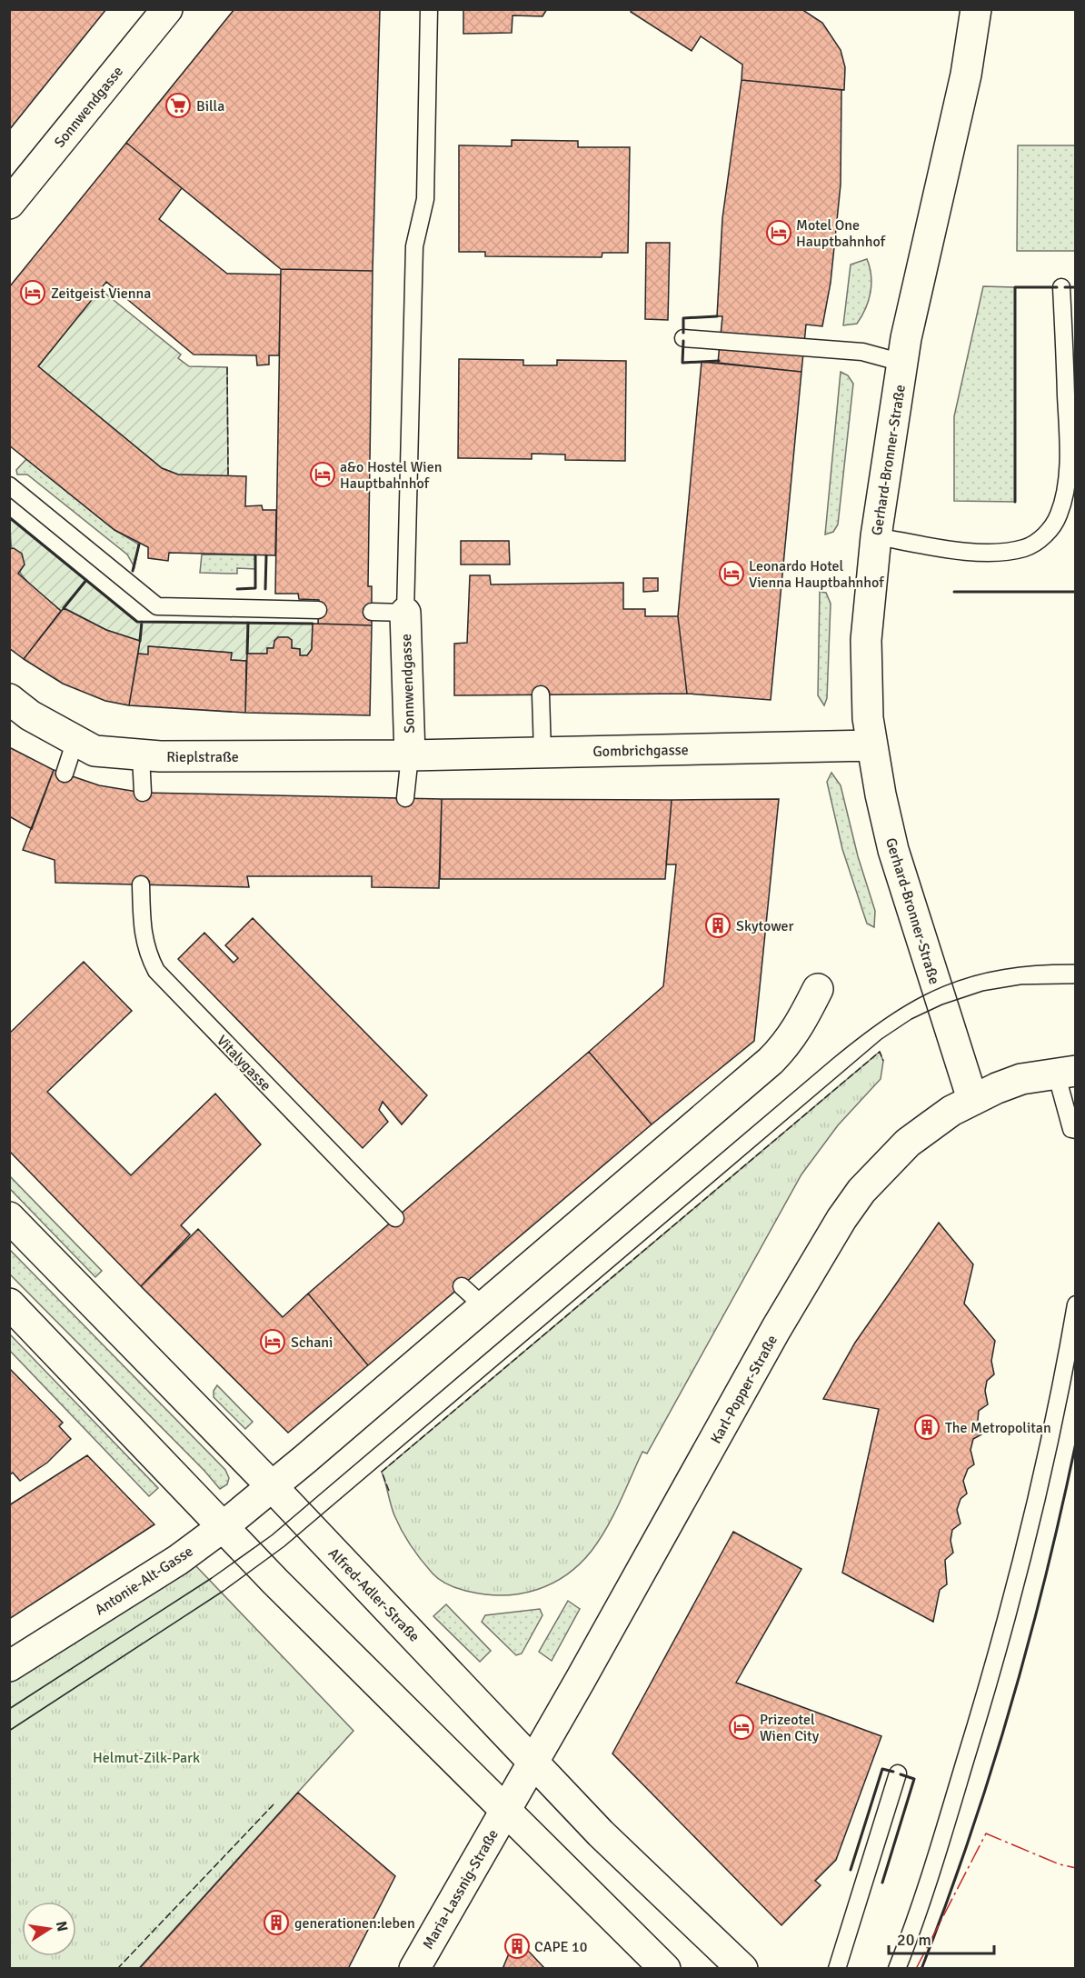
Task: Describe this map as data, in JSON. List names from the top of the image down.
{
  "streets": {
    "street": [
      "Sonnwendgasse",
      "Gerhard-Bronner-Straße",
      "Gombrichgasse",
      "Rieplstraße",
      "Karl-Popper-Straße",
      "Antonie-Alt-Gasse",
      "Alfred-Adler-Straße",
      "Maria-Lassnig-Straße"
    ],
    "lane": ["Vitalygasse"]
  },
  "crossings": [
    ["Sonnwendgasse", "Gombrichgasse"],
    ["Sonnwendgasse", "Rieplstraße"],
    ["Gerhard-Bronner-Straße", "Gombrichgasse"],
    ["Gerhard-Bronner-Straße", "Karl-Popper-Straße"],
    ["Gombrichgasse", "Rieplstraße"],
    ["Karl-Popper-Straße", "Alfred-Adler-Straße"],
    ["Karl-Popper-Straße", "Maria-Lassnig-Straße"],
    ["Antonie-Alt-Gasse", "Alfred-Adler-Straße"]
  ],
  "parks": ["Helmut-Zilk-Park"],
  "places": {
    "supermarket": ["Billa"],
    "hotel": [
      "Motel One Hauptbahnhof",
      "Zeitgeist Vienna",
      "a&o Hostel Wien Hauptbahnhof",
      "Leonardo Hotel Vienna Hauptbahnhof",
      "Schani",
      "Prizeotel Wien City"
    ],
    "building": [
      "Skytower",
      "The Metropolitan",
      "generationen:leben",
      "CAPE 10"
    ]
  },
  "scale_bar": "20 m",
  "north": "right"
}
